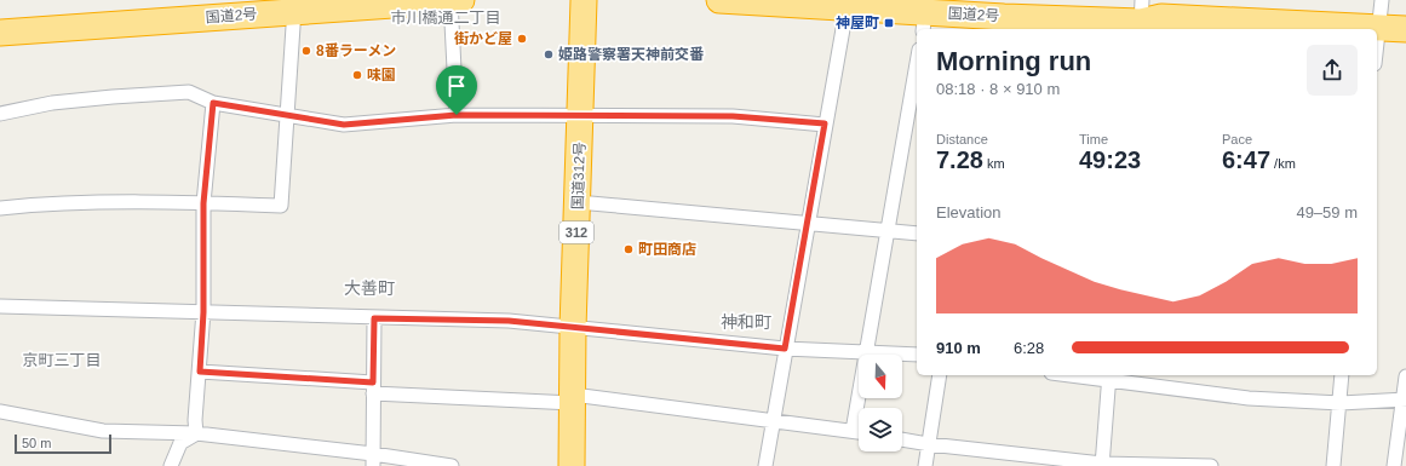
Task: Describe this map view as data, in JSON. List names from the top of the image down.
{
  "streets": {
    "highway": ["国道2号", "国道312号", "312"]
  },
  "districts": [
    "市川橋通二丁目",
    "大善町",
    "神和町",
    "京町三丁目"
  ],
  "places": {
    "transit": ["神屋町"],
    "other": [
      "街かど屋",
      "8番ラーメン",
      "姫路警察署天神前交番",
      "味園",
      "町田商店"
    ]
  },
  "scale_bar": "50 m",
  "north": "bottom",
  "page": {
    "heading": ["Morning run", "08:18 · 8 × 910 m"],
    "stats": [
      ["Distance", "7.28 km"],
      ["Time", "49:23"],
      ["Pace", "6:47 /km"]
    ],
    "chart": ["Elevation", "49–59 m"],
    "list": [
      {
        "name": "910 m",
        "note": "6:28"
      }
    ],
    "scale": "50 m"
  }
}
